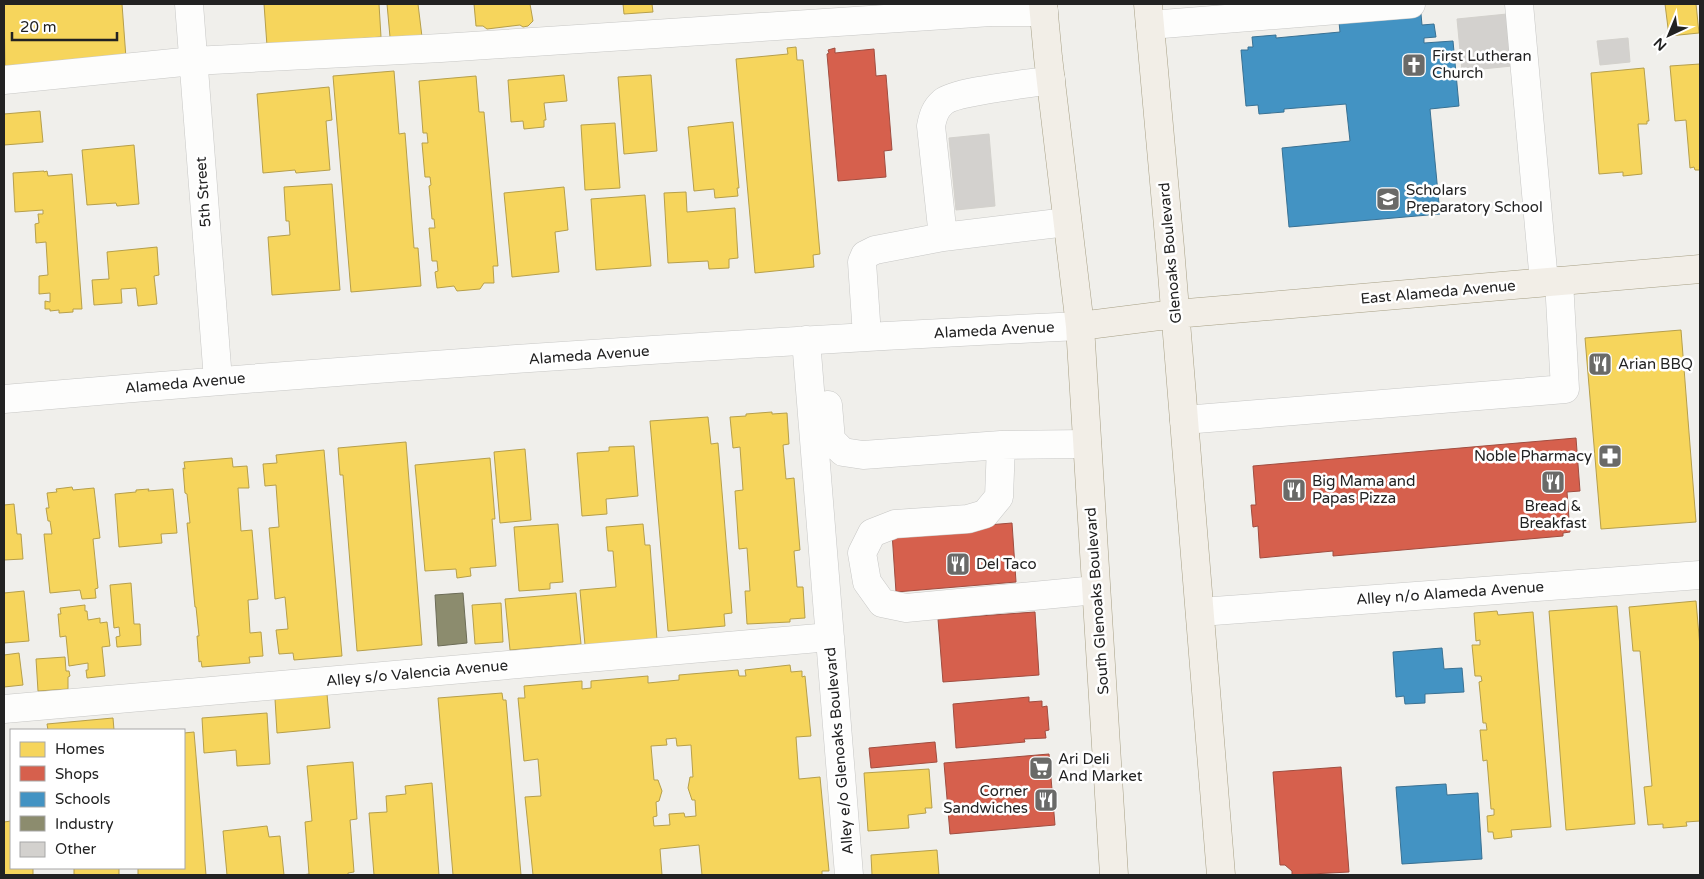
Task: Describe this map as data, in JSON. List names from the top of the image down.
{
  "streets": {
    "main road": [
      "Glenoaks Boulevard",
      "East Alameda Avenue",
      "Alameda Avenue",
      "South Glenoaks Boulevard"
    ],
    "street": [
      "5th Street",
      "Alley n/o Alameda Avenue",
      "Alley s/o Valencia Avenue",
      "Alley e/o Glenoaks Boulevard"
    ]
  },
  "crossings": [
    ["5th Street", "Alameda Avenue"],
    ["Glenoaks Boulevard", "East Alameda Avenue"],
    ["Glenoaks Boulevard", "Alameda Avenue"],
    ["Glenoaks Boulevard", "Alley n/o Alameda Avenue"],
    ["East Alameda Avenue", "Alameda Avenue"],
    ["Alameda Avenue", "South Glenoaks Boulevard"],
    ["Alameda Avenue", "Alley e/o Glenoaks Boulevard"],
    ["Alley s/o Valencia Avenue", "Alley e/o Glenoaks Boulevard"]
  ],
  "places": {
    "church": ["First Lutheran Church"],
    "school or university": ["Scholars Preparatory School"],
    "restaurant": [
      "Arian BBQ",
      "Bread & Breakfast",
      "Big Mama and Papas Pizza",
      "Del Taco",
      "Corner Sandwiches"
    ],
    "pharmacy": ["Noble Pharmacy"],
    "supermarket": ["Ari Deli And Market"]
  },
  "legend": [
    "Homes",
    "Shops",
    "Schools",
    "Industry",
    "Other"
  ],
  "scale_bar": "20 m",
  "north": "bottom left"
}
